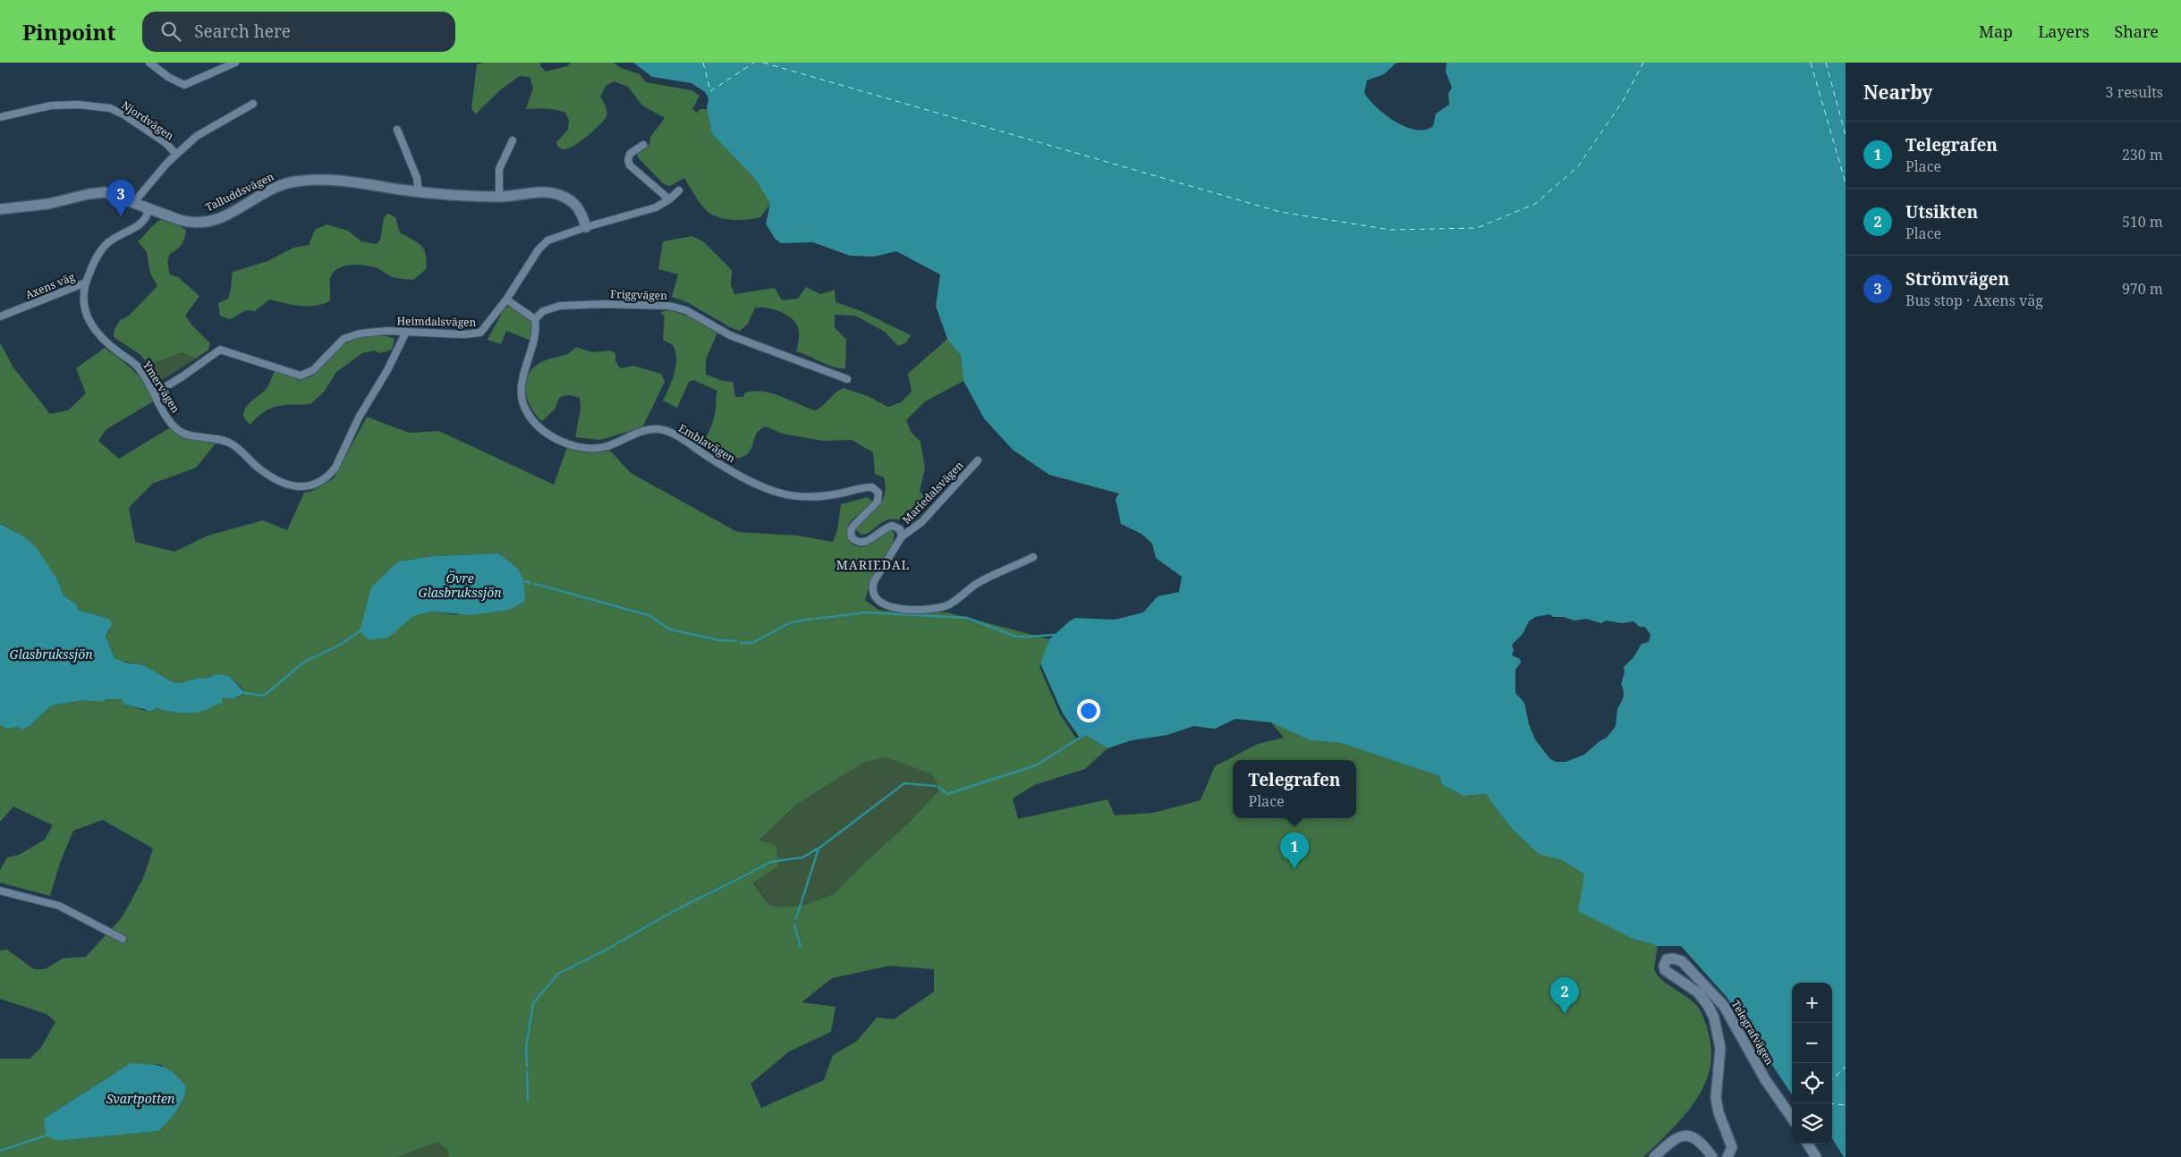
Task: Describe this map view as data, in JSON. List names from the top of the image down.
{
  "streets": {
    "street": [
      "Njordvägen",
      "Talluddsvägen",
      "Axens väg",
      "Friggvägen",
      "Heimdalsvägen",
      "Ymervägen",
      "Emblavägen",
      "Mariedalsvägen",
      "Telegrafvägen"
    ]
  },
  "crossings": [
    ["Talluddsvägen", "Axens väg"],
    ["Talluddsvägen", "Heimdalsvägen"],
    ["Axens väg", "Ymervägen"],
    ["Friggvägen", "Emblavägen"],
    ["Heimdalsvägen", "Ymervägen"],
    ["Emblavägen", "Mariedalsvägen"]
  ],
  "districts": ["MARIEDAL"],
  "water": ["Övre Glasbrukssjön", "Glasbrukssjön", "Svartpotten"],
  "page": {
    "header": "Pinpoint",
    "search": "Search here",
    "nav": ["Map", "Layers", "Share"],
    "heading": ["Nearby", "3 results"],
    "list": [
      {
        "mark": "1",
        "name": "Telegrafen",
        "note": "Place",
        "value": "230 m"
      },
      {
        "mark": "2",
        "name": "Utsikten",
        "note": "Place",
        "value": "510 m"
      },
      {
        "mark": "3",
        "name": "Strömvägen",
        "note": "Bus stop · Axens väg",
        "value": "970 m"
      }
    ],
    "pins": ["3", "1", "2"],
    "popup": ["Telegrafen", "Place"],
    "map_buttons": ["+", "−"]
  }
}
